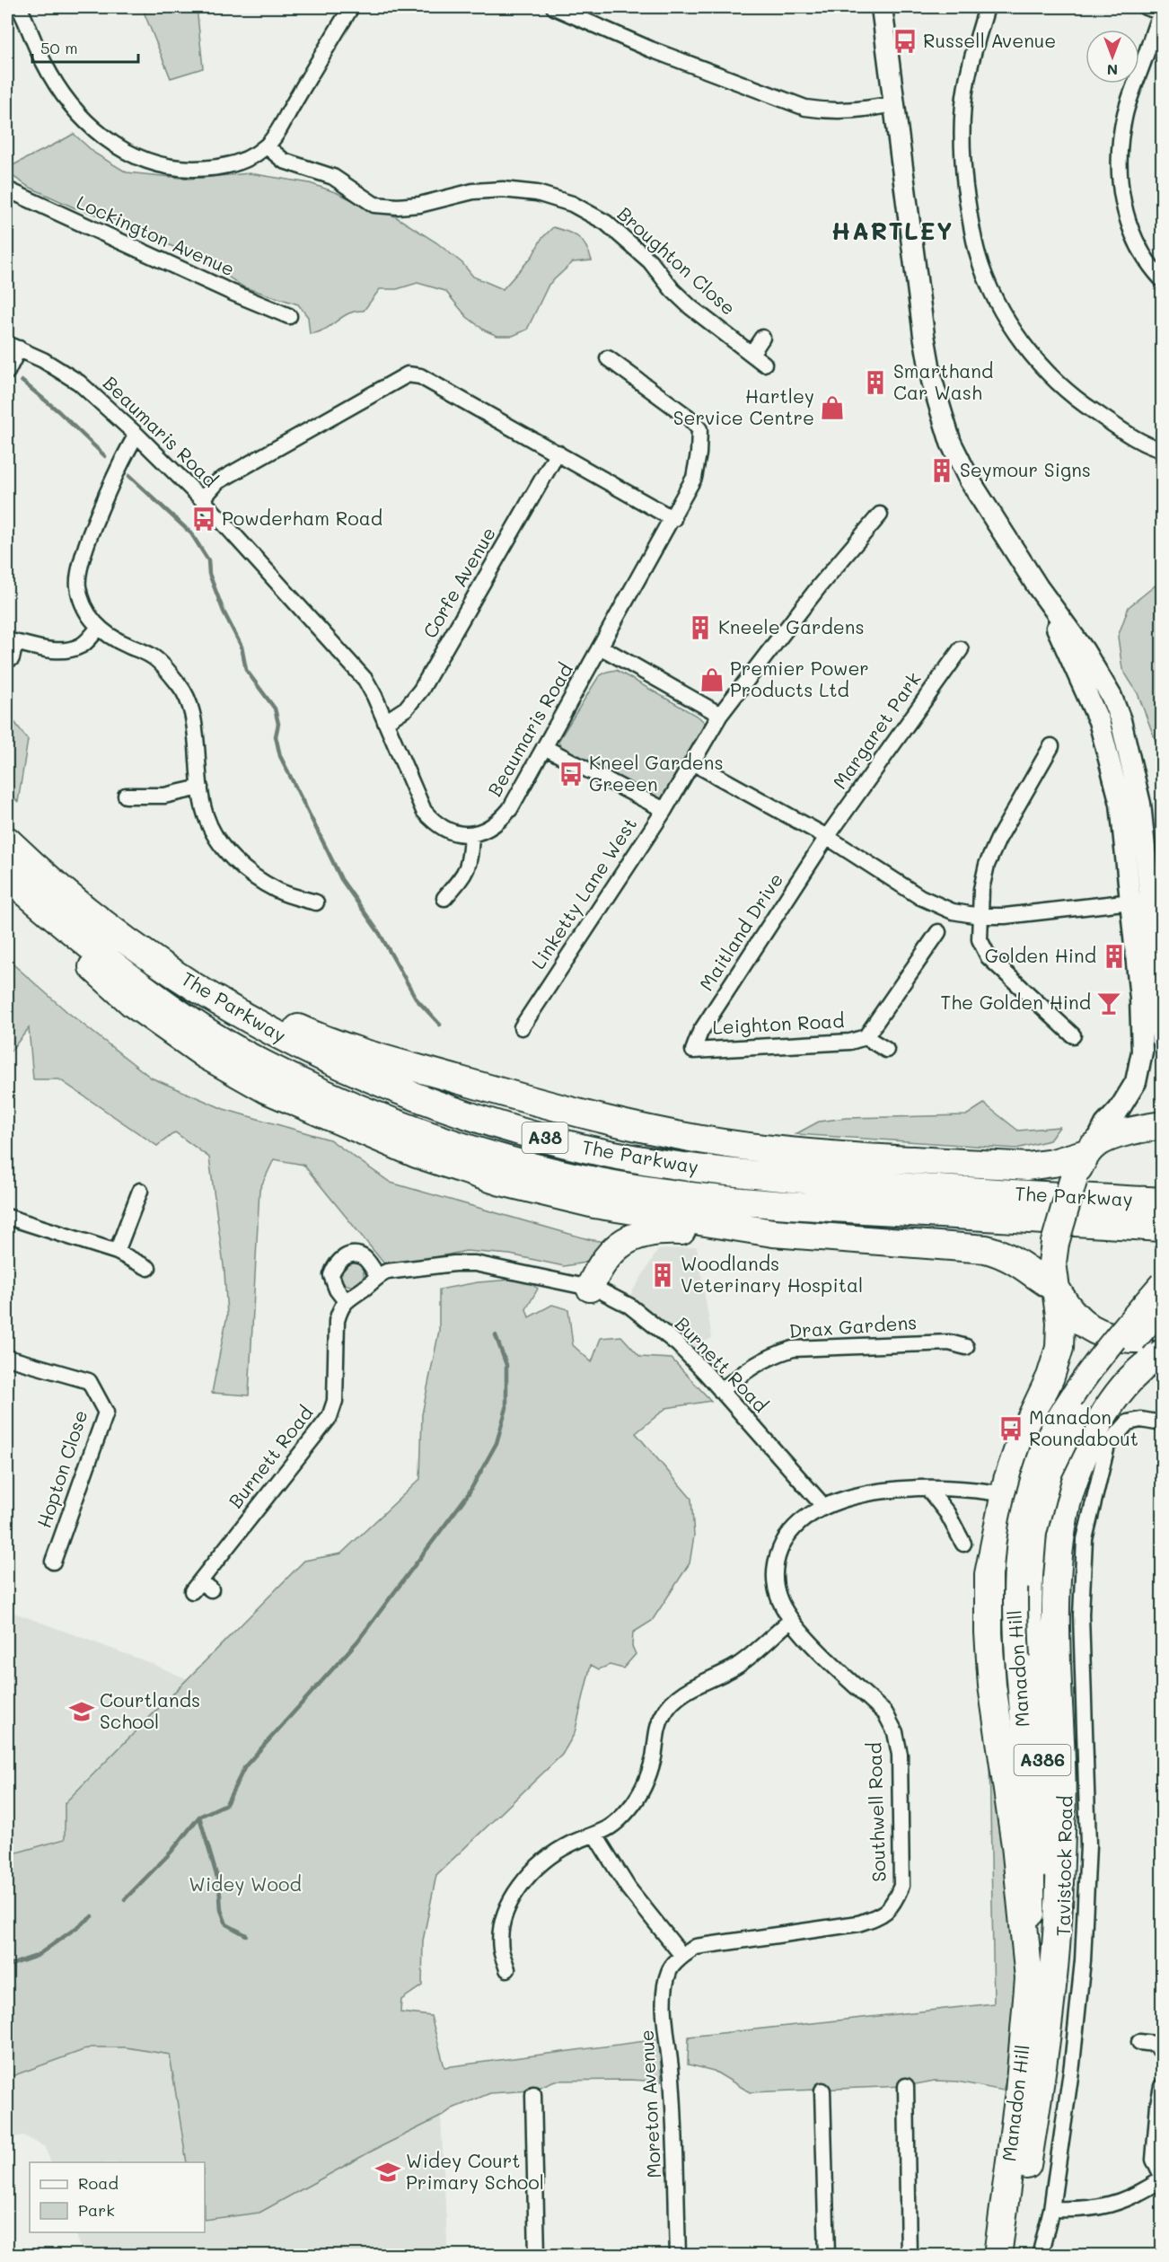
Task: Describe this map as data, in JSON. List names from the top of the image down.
{
  "streets": {
    "highway": [
      "The Parkway",
      "A38",
      "Manadon Hill",
      "A386"
    ],
    "street": [
      "Lockington Avenue",
      "Broughton Close",
      "Beaumaris Road",
      "Corfe Avenue",
      "Margaret Park",
      "Linketty Lane West",
      "Maitland Drive",
      "Leighton Road",
      "Drax Gardens",
      "Burnett Road",
      "Hopton Close",
      "Southwell Road",
      "Tavistock Road",
      "Moreton Avenue"
    ]
  },
  "crossings": [
    ["Beaumaris Road", "Corfe Avenue"],
    ["Margaret Park", "Maitland Drive"],
    ["Maitland Drive", "Leighton Road"],
    ["The Parkway", "A38"],
    ["Drax Gardens", "Burnett Road"],
    ["Burnett Road", "Southwell Road"],
    ["Southwell Road", "Moreton Avenue"]
  ],
  "districts": ["HARTLEY"],
  "parks": ["Widey Wood"],
  "places": {
    "bus stop": [
      "Russell Avenue",
      "Powderham Road",
      "Kneel Gardens Greeen",
      "Manadon Roundabout"
    ],
    "building": [
      "Smarthand Car Wash",
      "Seymour Signs",
      "Kneele Gardens",
      "Golden Hind",
      "Woodlands Veterinary Hospital"
    ],
    "shop": ["Hartley Service Centre", "Premier Power Products Ltd"],
    "bar": ["The Golden Hind"],
    "school or university": ["Courtlands School", "Widey Court Primary School"]
  },
  "legend": ["Road", "Park"],
  "scale_bar": "50 m",
  "north": "bottom"
}
